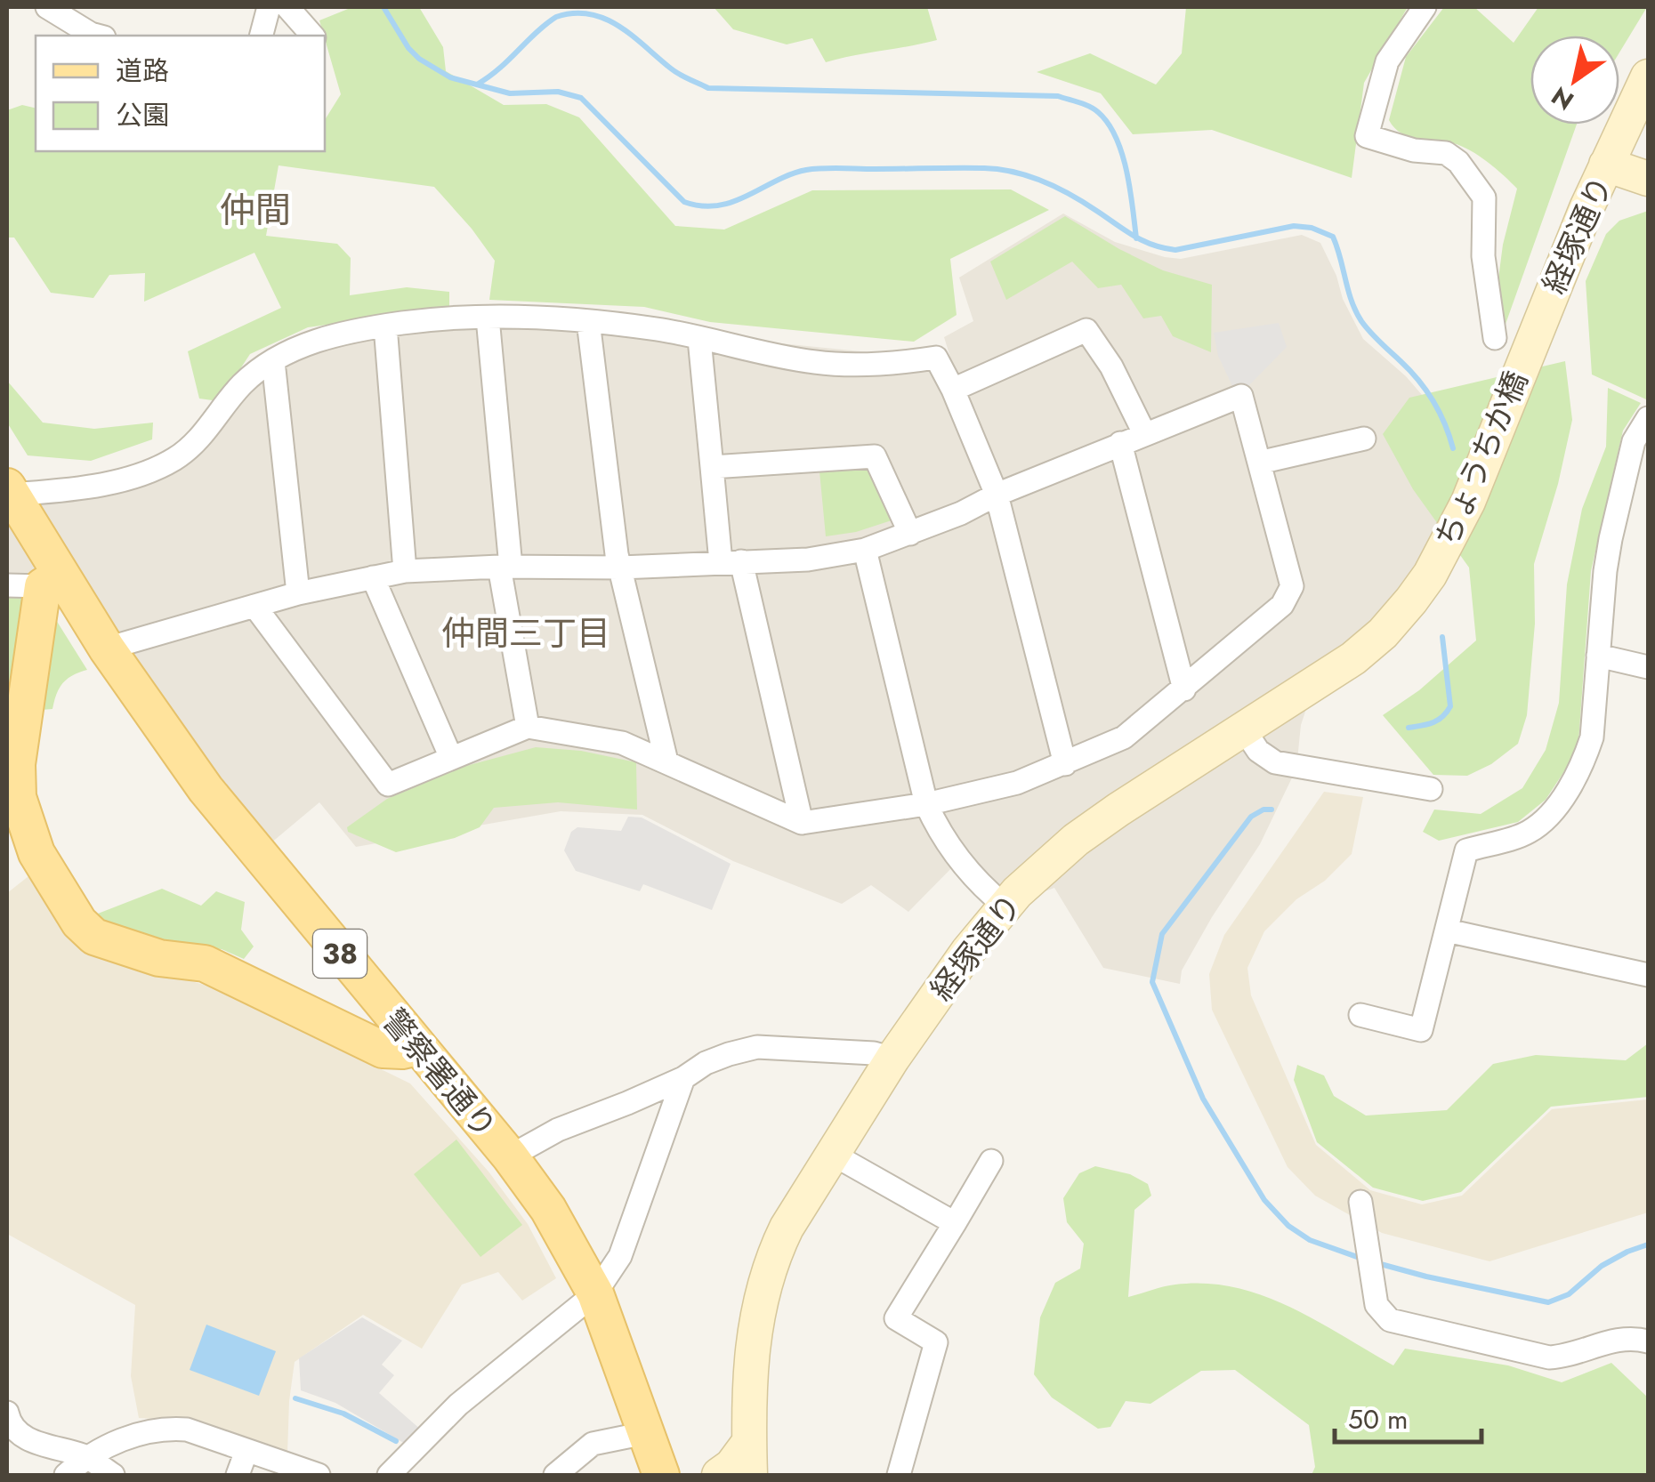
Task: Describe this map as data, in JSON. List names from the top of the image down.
{
  "streets": {
    "main road": [
      "経塚通り",
      "ちょうちか橋",
      "38",
      "警察署通り"
    ]
  },
  "crossings": [
    ["経塚通り", "ちょうちか橋"],
    ["38", "警察署通り"]
  ],
  "districts": ["仲間", "仲間三丁目"],
  "legend": ["道路", "公園"],
  "scale_bar": "50 m",
  "north": "bottom left"
}
